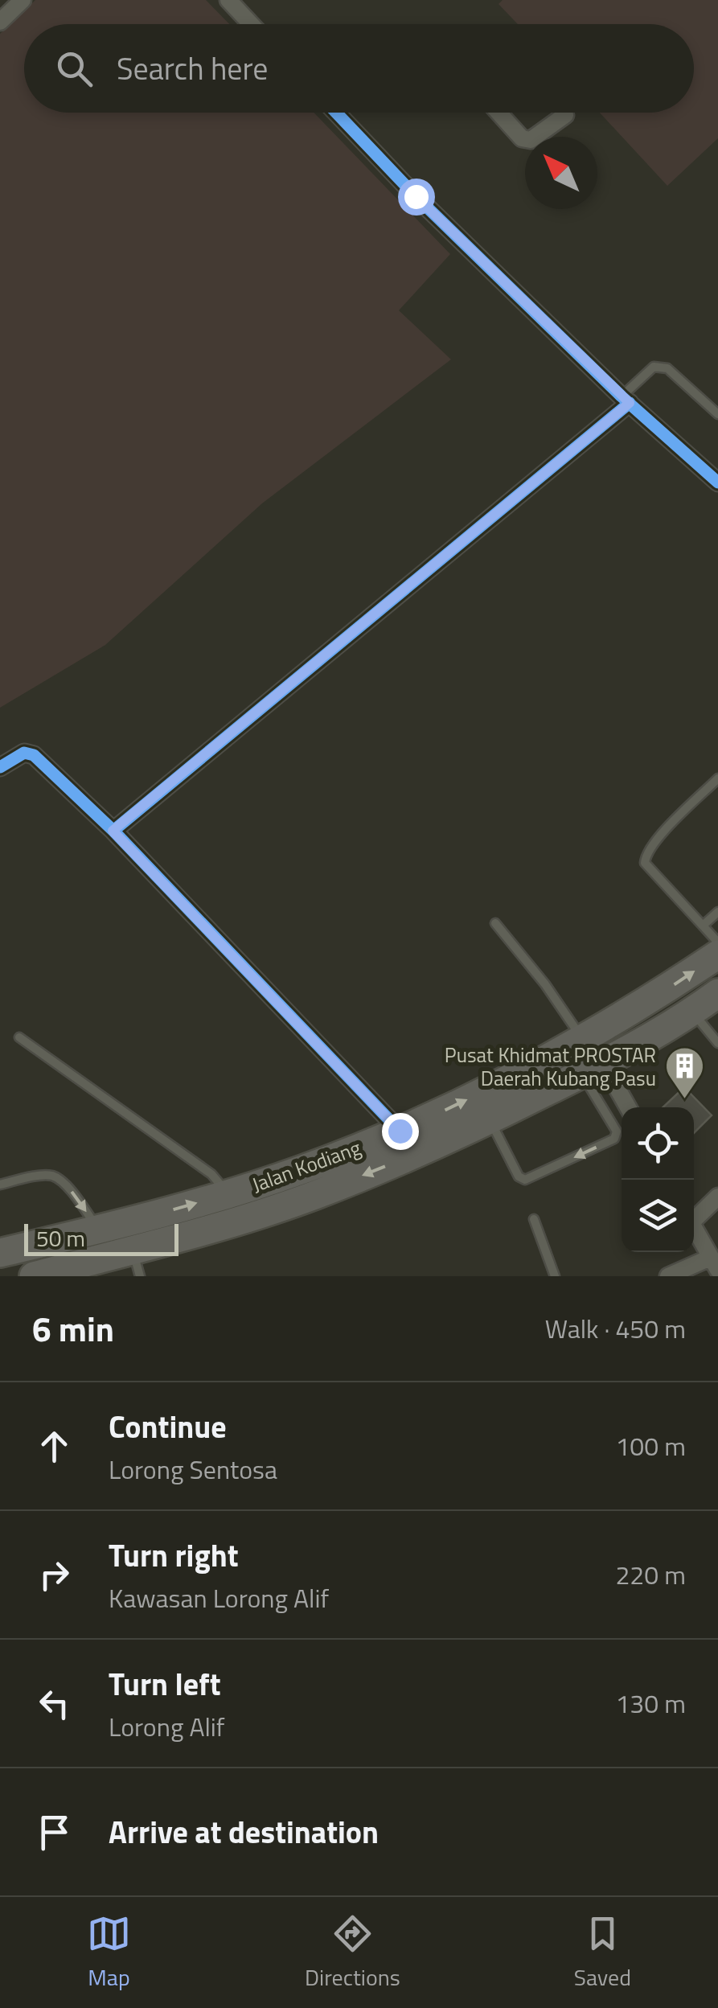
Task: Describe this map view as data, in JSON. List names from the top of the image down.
{
  "streets": {
    "highway": ["Jalan Kodiang"]
  },
  "places": {
    "building": ["Pusat Khidmat PROSTAR Daerah Kubang Pasu"]
  },
  "scale_bar": "50 m",
  "north": "top left",
  "page": {
    "search": "Search here",
    "scale": "50 m",
    "heading": ["6 min", "Walk · 450 m"],
    "list": [
      ["Continue", "Lorong Sentosa", "100 m"],
      ["Turn right", "Kawasan Lorong Alif", "220 m"],
      ["Turn left", "Lorong Alif", "130 m"],
      "Arrive at destination"
    ],
    "nav": ["Map", "Directions", "Saved"]
  }
}
